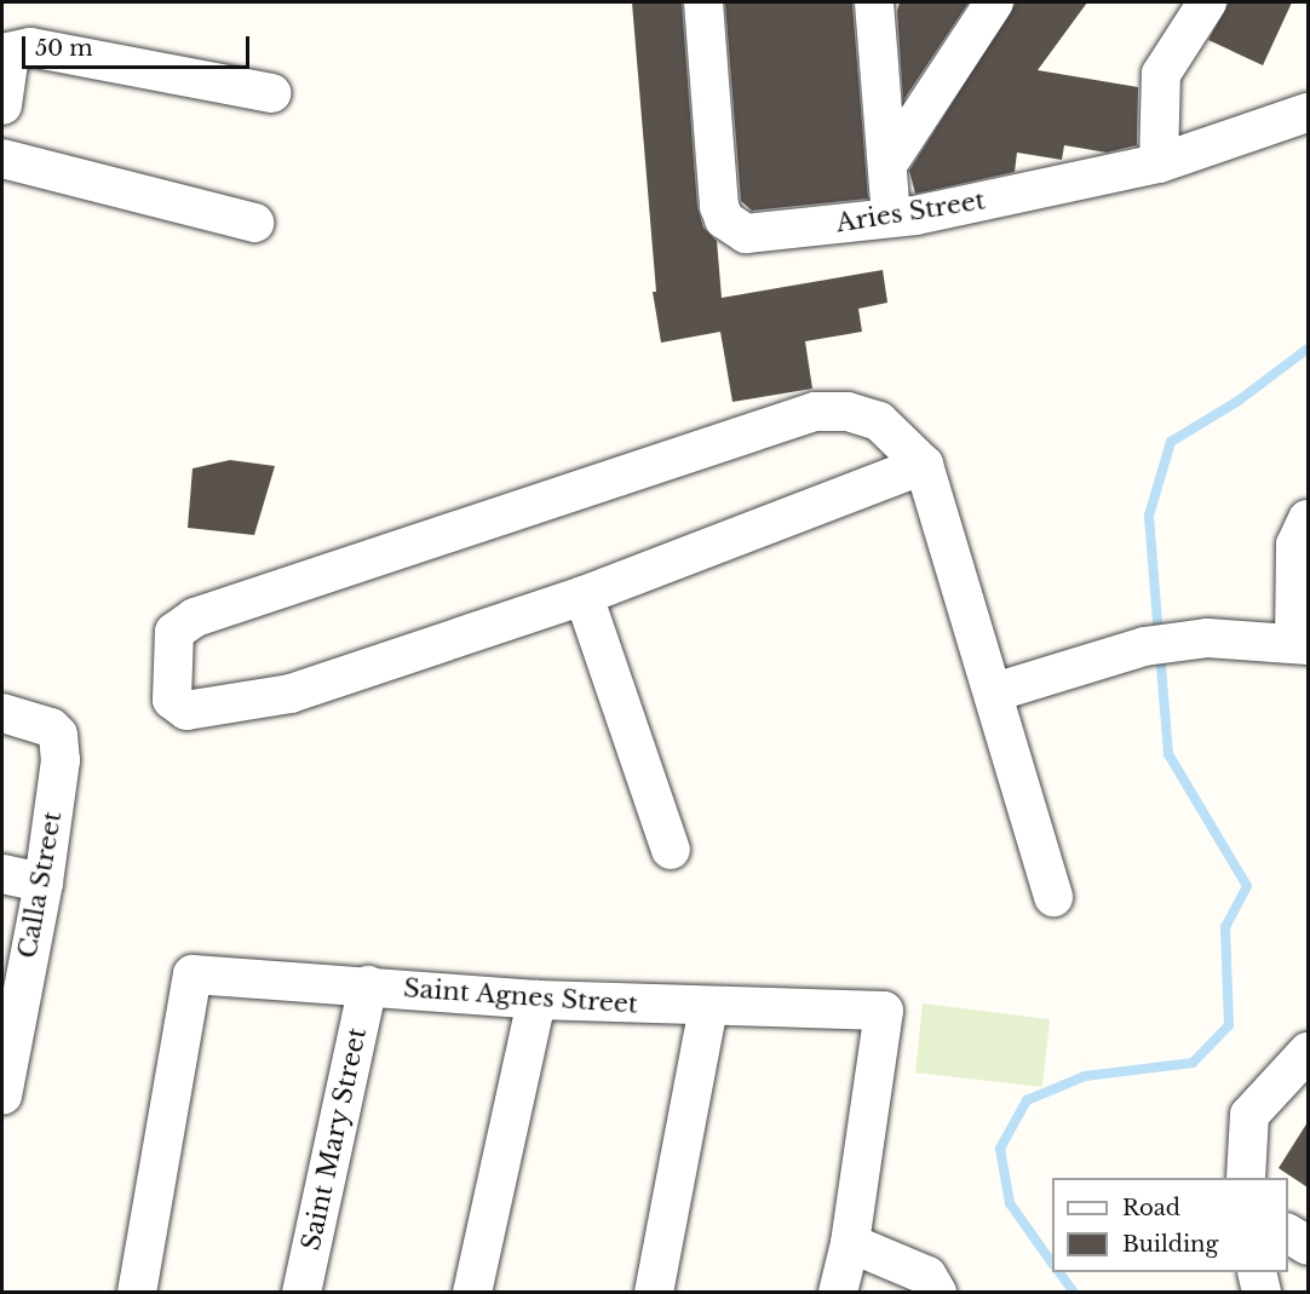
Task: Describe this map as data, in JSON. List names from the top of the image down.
{
  "streets": {
    "street": [
      "Aries Street",
      "Calla Street",
      "Saint Agnes Street",
      "Saint Mary Street"
    ]
  },
  "crossings": [
    ["Saint Agnes Street", "Saint Mary Street"]
  ],
  "legend": ["Road", "Building"],
  "scale_bar": "50 m"
}
